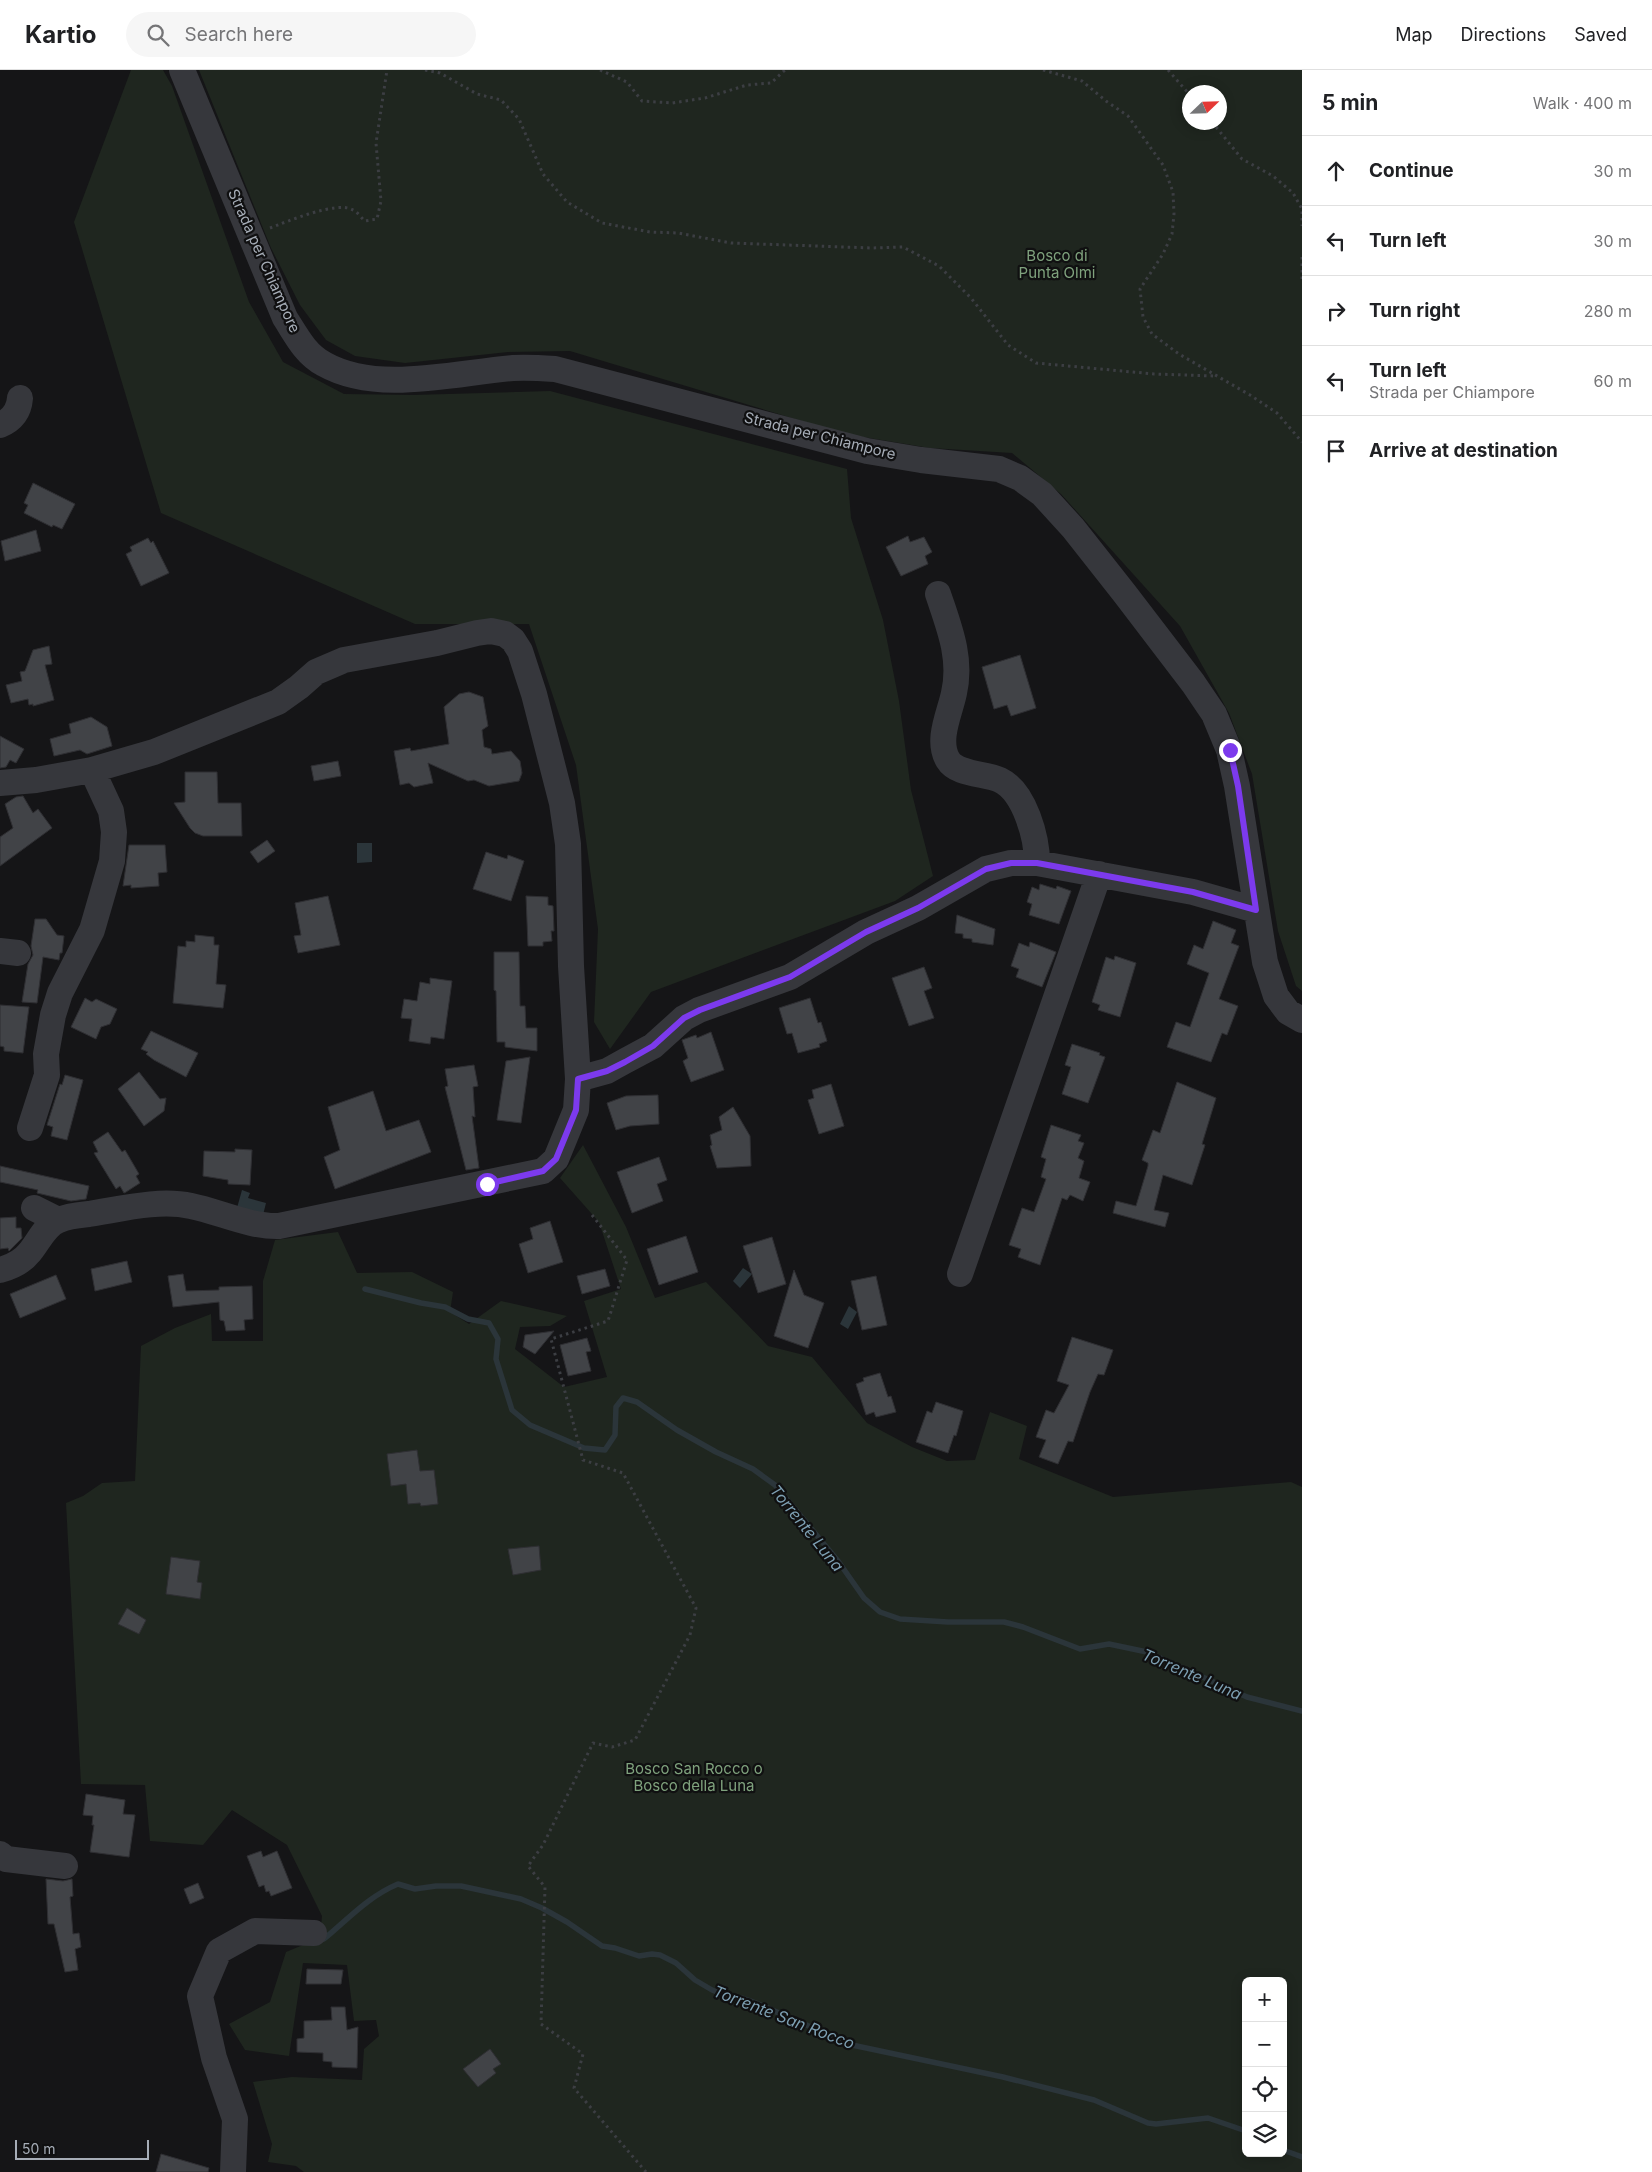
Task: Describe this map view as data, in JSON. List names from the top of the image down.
{
  "streets": {
    "street": ["Strada per Chiampore"]
  },
  "water": ["Torrente Luna", "Torrente San Rocco"],
  "parks": ["Bosco di Punta Olmi", "Bosco San Rocco o Bosco della Luna"],
  "scale_bar": "50 m",
  "north": "top right",
  "page": {
    "header": "Kartio",
    "search": "Search here",
    "nav": ["Map", "Directions", "Saved"],
    "heading": ["5 min", "Walk · 400 m"],
    "list": [
      ["Continue", "30 m"],
      ["Turn left", "30 m"],
      ["Turn right", "280 m"],
      ["Turn left", "Strada per Chiampore", "60 m"],
      "Arrive at destination"
    ],
    "map_buttons": ["+", "−"],
    "scale": "50 m"
  }
}
